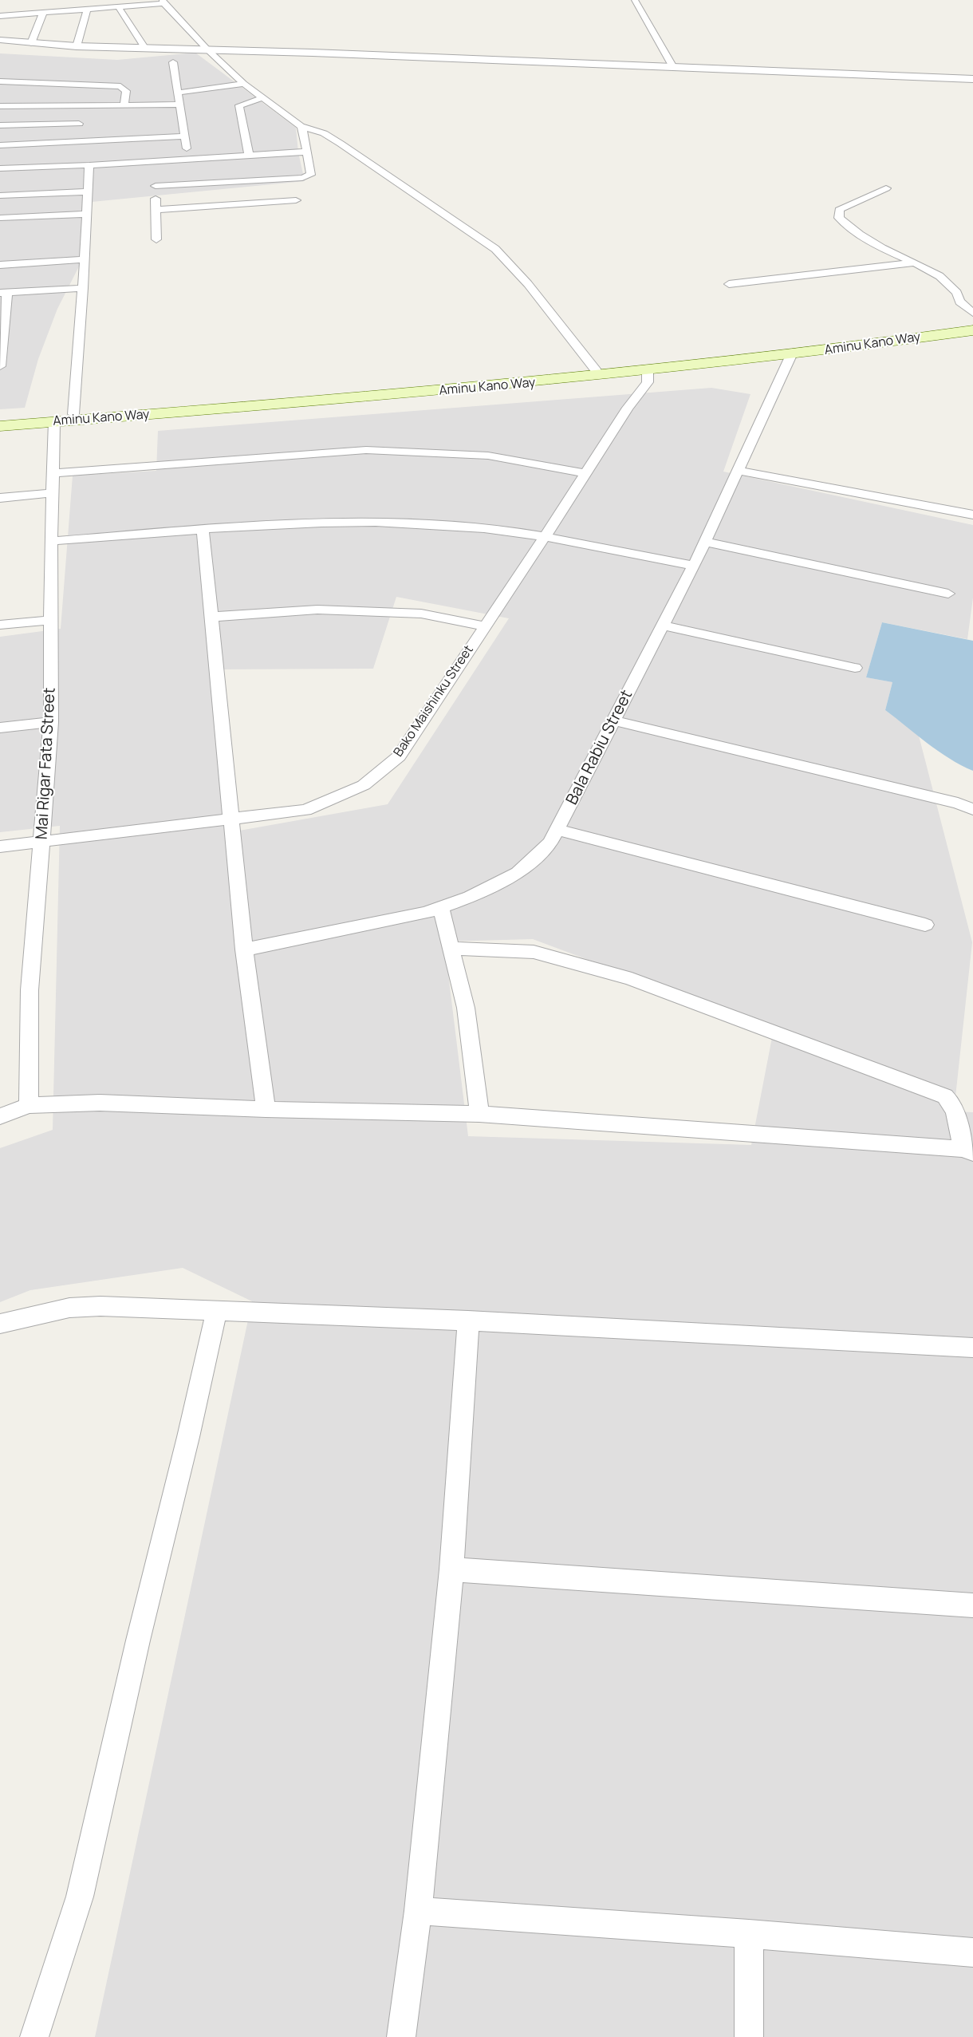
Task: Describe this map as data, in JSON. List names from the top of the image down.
{
  "streets": {
    "main road": ["Aminu Kano Way"],
    "street": ["Bako Maishinku Street", "Bala Rabiu Street", "Mai Rigar Fata Street"]
  },
  "crossings": [
    ["Aminu Kano Way", "Bako Maishinku Street"],
    ["Aminu Kano Way", "Bala Rabiu Street"],
    ["Aminu Kano Way", "Mai Rigar Fata Street"],
    ["Bako Maishinku Street", "Mai Rigar Fata Street"]
  ]
}
